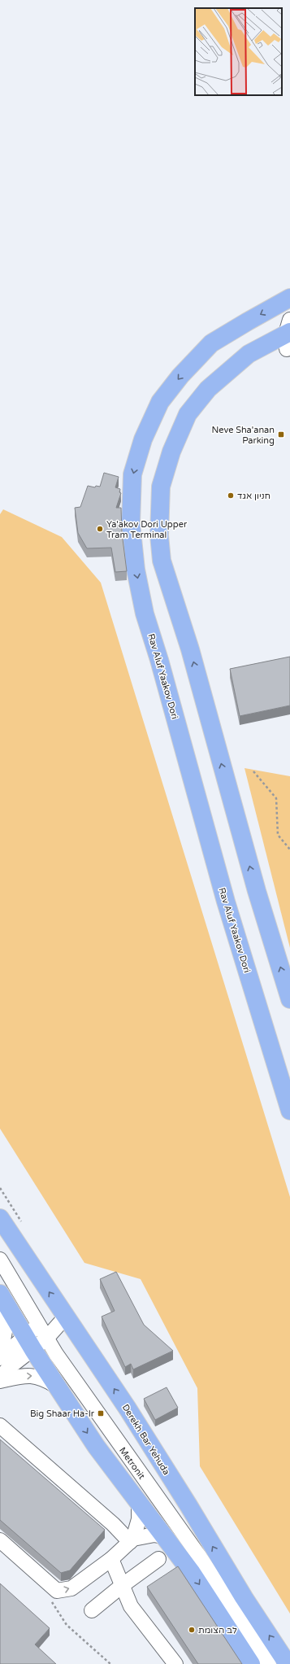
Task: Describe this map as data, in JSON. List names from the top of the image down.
{
  "streets": {
    "main road": ["Rav Aluf Yaakov Dori", "Derekh Bar Yehuda"],
    "lane": ["Metronit"]
  },
  "one_way": ["Rav Aluf Yaakov Dori"],
  "places": {
    "transit": ["Neve Sha'anan Parking", "Big Shaar Ha-Ir"],
    "other": ["חניון אגד", "Ya'akov Dori Upper Tram Terminal", "לב הצומת"]
  }
}
